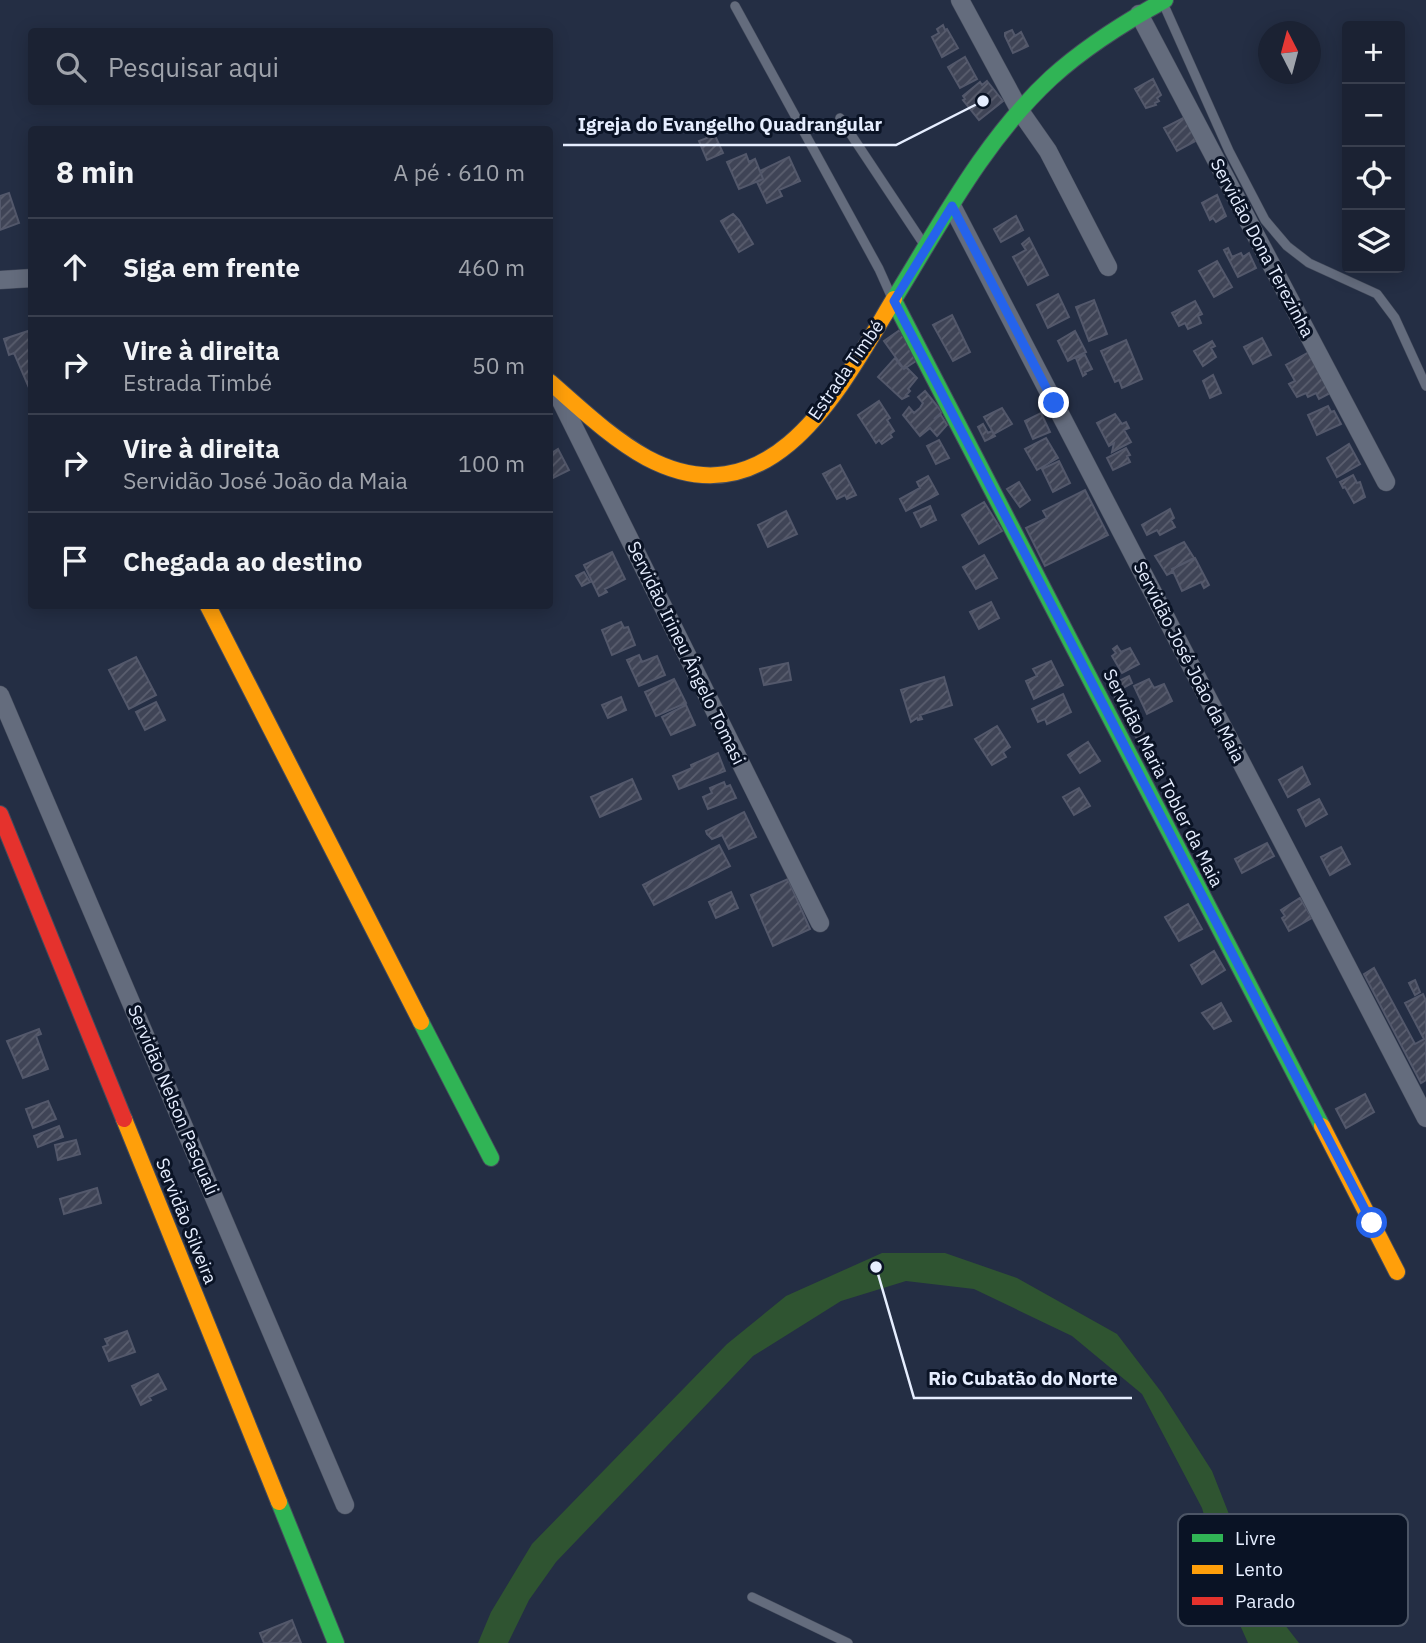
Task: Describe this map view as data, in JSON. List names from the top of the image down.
{
  "streets": {
    "street": [
      "Servidão Dona Terezinha",
      "Estrada Timbé",
      "Servidão Irineu Ângelo Tomasi",
      "Servidão José João da Maia",
      "Servidão Maria Tobler da Maia",
      "Servidão Nelson Pasquali",
      "Servidão Silveira"
    ]
  },
  "crossings": [
    ["Servidão Dona Terezinha", "Estrada Timbé"],
    ["Estrada Timbé", "Servidão José João da Maia"],
    ["Estrada Timbé", "Servidão Maria Tobler da Maia"]
  ],
  "places": ["Igreja do Evangelho Quadrangular", "Rio Cubatão do Norte"],
  "legend": ["Livre", "Lento", "Parado"],
  "north": "top",
  "page": {
    "map_buttons": ["+", "−"],
    "search": "Pesquisar aqui",
    "heading": ["8 min", "A pé · 610 m"],
    "list": [
      ["Siga em frente", "460 m"],
      ["Vire à direita", "Estrada Timbé", "50 m"],
      ["Vire à direita", "Servidão José João da Maia", "100 m"],
      "Chegada ao destino"
    ]
  }
}
